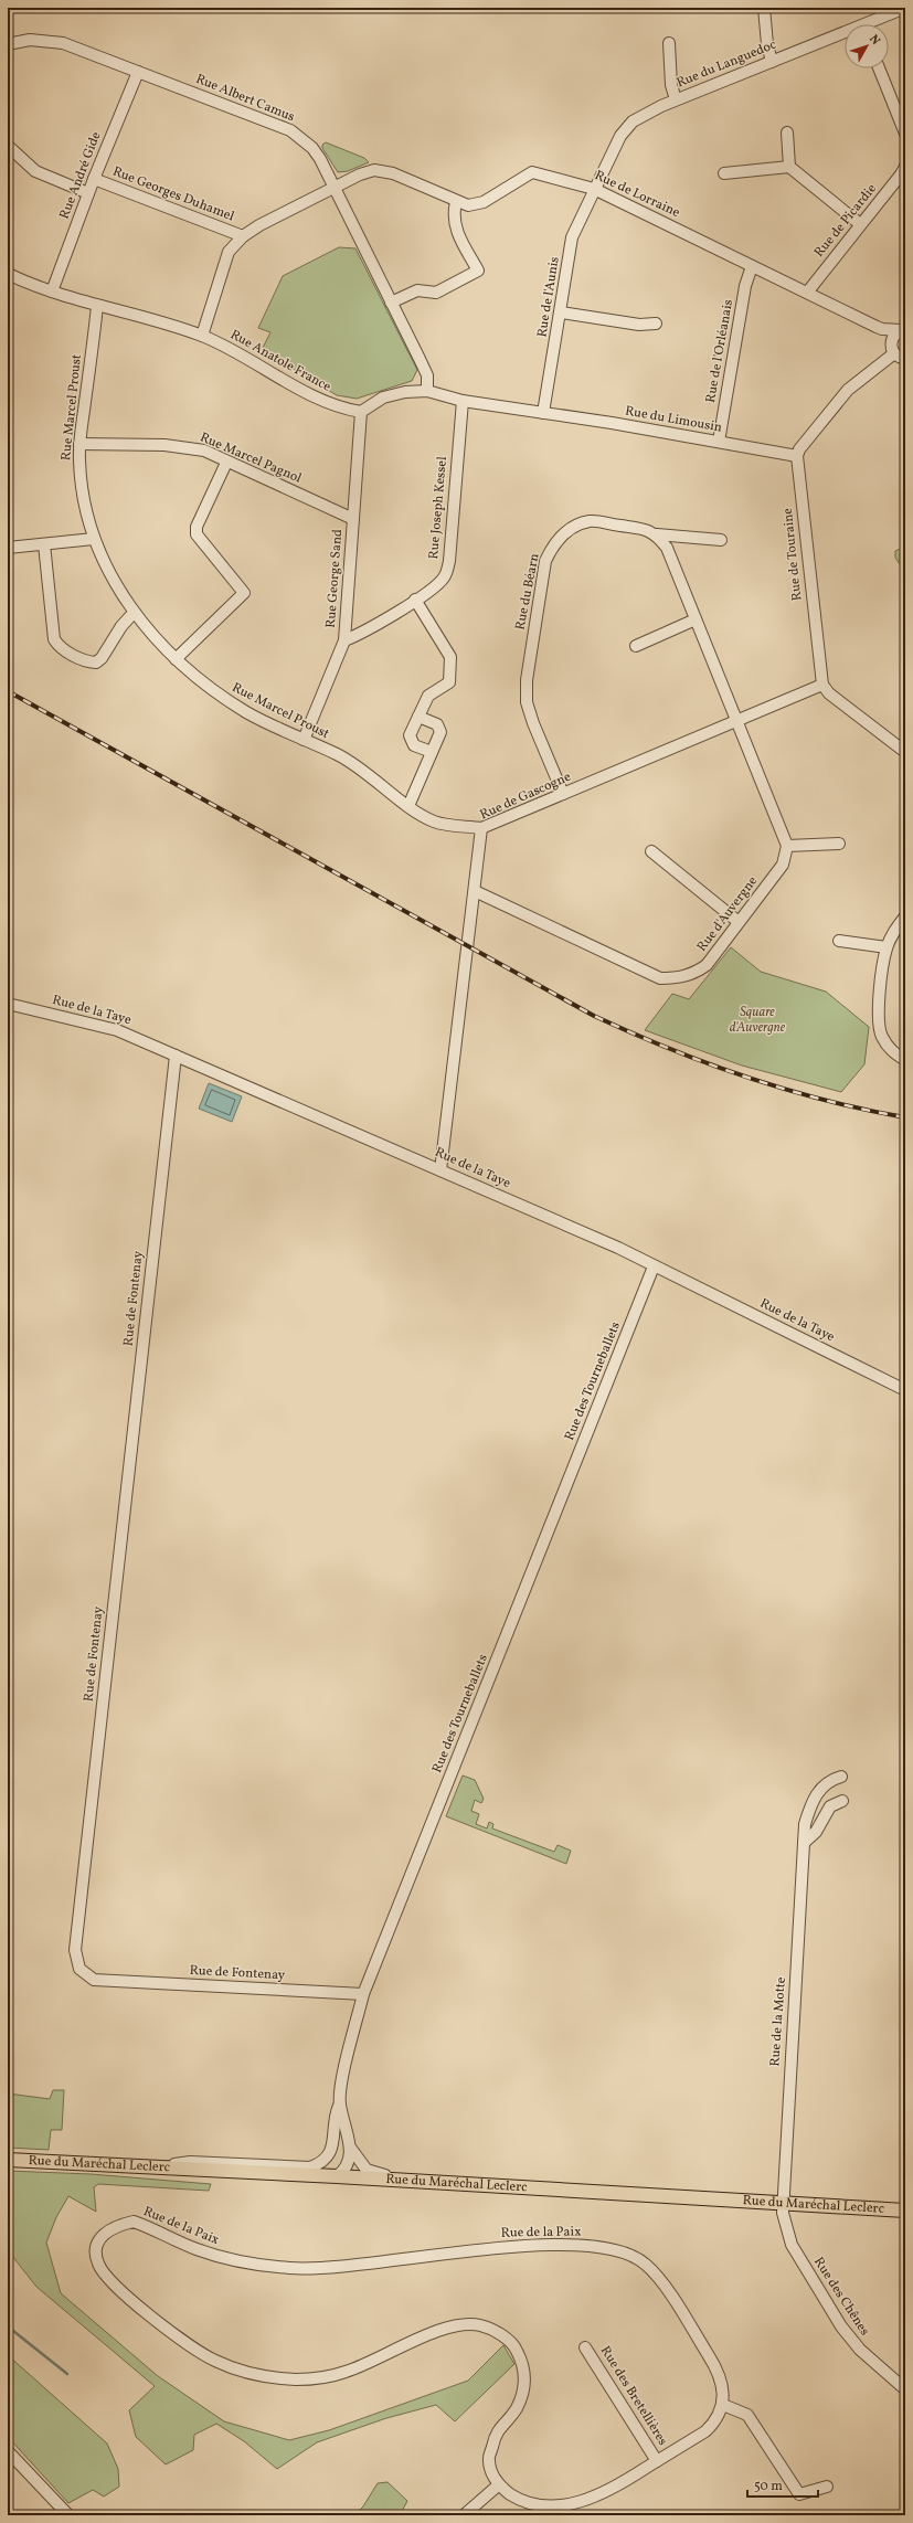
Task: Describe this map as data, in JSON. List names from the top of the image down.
{
  "streets": {
    "main road": ["Rue du Maréchal Leclerc"],
    "street": [
      "Rue du Languedoc",
      "Rue Albert Camus",
      "Rue André Gide",
      "Rue Georges Duhamel",
      "Rue de Lorraine",
      "Rue de Picardie",
      "Rue de l'Aunis",
      "Rue de l'Orléanais",
      "Rue Anatole France",
      "Rue Marcel Proust",
      "Rue du Limousin",
      "Rue Marcel Pagnol",
      "Rue Joseph Kessel",
      "Rue de Touraine",
      "Rue George Sand",
      "Rue du Béarn",
      "Rue de Gascogne",
      "Rue d'Auvergne",
      "Rue de la Taye",
      "Rue de Fontenay",
      "Rue des Tourneballets",
      "Rue de la Motte",
      "Rue de la Paix",
      "Rue des Chênes",
      "Rue des Bretellières"
    ]
  },
  "crossings": [
    ["Rue du Languedoc", "Rue de Lorraine"],
    ["Rue du Languedoc", "Rue de l'Aunis"],
    ["Rue Albert Camus", "Rue André Gide"],
    ["Rue Albert Camus", "Rue de Lorraine"],
    ["Rue André Gide", "Rue Georges Duhamel"],
    ["Rue André Gide", "Rue Anatole France"],
    ["Rue Georges Duhamel", "Rue de Lorraine"],
    ["Rue de Lorraine", "Rue de Picardie"],
    ["Rue de Lorraine", "Rue de l'Aunis"],
    ["Rue de Lorraine", "Rue de l'Orléanais"],
    ["Rue de Lorraine", "Rue Anatole France"],
    ["Rue de l'Aunis", "Rue du Limousin"],
    ["Rue de l'Orléanais", "Rue du Limousin"],
    ["Rue Anatole France", "Rue Marcel Proust"],
    ["Rue Anatole France", "Rue George Sand"],
    ["Rue Marcel Proust", "Rue Marcel Pagnol"],
    ["Rue Marcel Proust", "Rue George Sand"],
    ["Rue Marcel Proust", "Rue de Gascogne"],
    ["Rue du Limousin", "Rue de Touraine"],
    ["Rue Marcel Pagnol", "Rue George Sand"],
    ["Rue Joseph Kessel", "Rue George Sand"],
    ["Rue de Touraine", "Rue de Gascogne"],
    ["Rue du Béarn", "Rue de Gascogne"],
    ["Rue de Gascogne", "Rue d'Auvergne"],
    ["Rue de Gascogne", "Rue de la Taye"],
    ["Rue de la Taye", "Rue de Fontenay"],
    ["Rue de la Taye", "Rue des Tourneballets"],
    ["Rue de Fontenay", "Rue des Tourneballets"],
    ["Rue des Tourneballets", "Rue du Maréchal Leclerc"],
    ["Rue de la Motte", "Rue du Maréchal Leclerc"],
    ["Rue de la Motte", "Rue des Chênes"],
    ["Rue du Maréchal Leclerc", "Rue des Chênes"]
  ],
  "parks": ["Square d'Auvergne"],
  "scale_bar": "50 m",
  "north": "top right"
}
